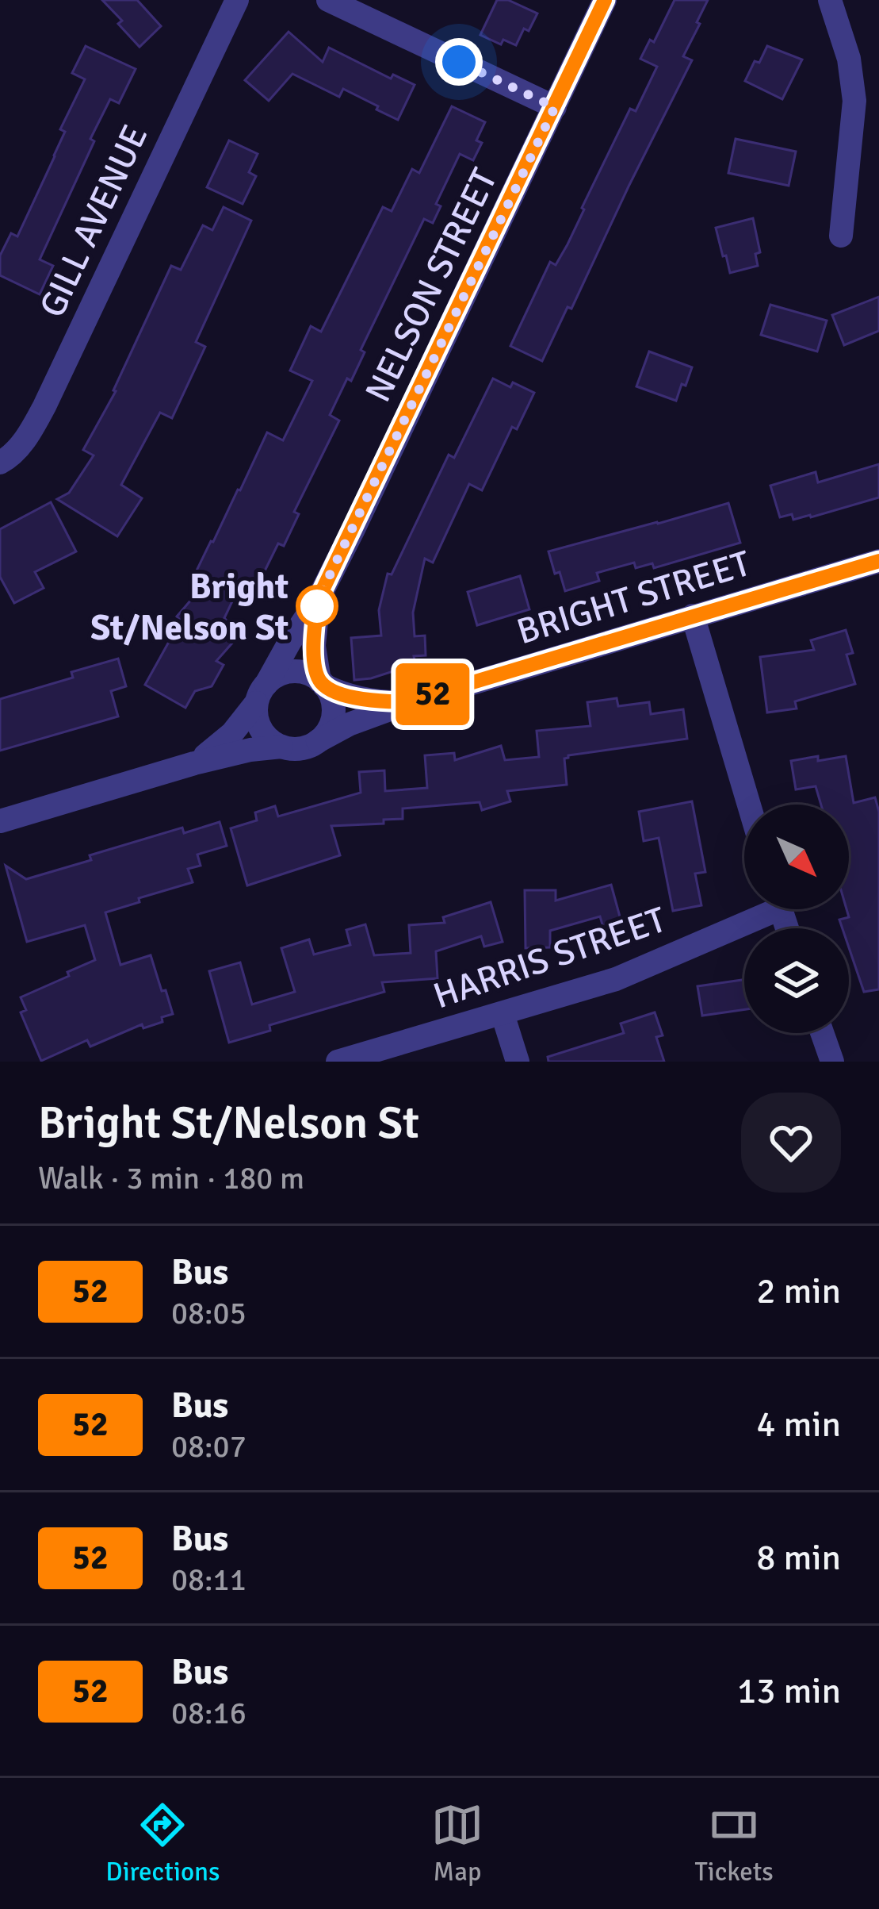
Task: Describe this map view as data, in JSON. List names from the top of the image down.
{
  "streets": {
    "street": [
      "GILL AVENUE",
      "NELSON STREET",
      "BRIGHT STREET",
      "HARRIS STREET"
    ]
  },
  "crossings": [
    ["NELSON STREET", "BRIGHT STREET"]
  ],
  "places": ["Bright St/Nelson St"],
  "lines": ["bus line 52"],
  "north": "bottom right",
  "page": {
    "on_map": "52",
    "heading": ["Bright St/Nelson St", "Walk · 3 min · 180 m"],
    "list": [
      {
        "mark": "52",
        "name": "Bus",
        "note": "08:05",
        "value": "2 min"
      },
      {
        "mark": "52",
        "name": "Bus",
        "note": "08:07",
        "value": "4 min"
      },
      {
        "mark": "52",
        "name": "Bus",
        "note": "08:11",
        "value": "8 min"
      },
      {
        "mark": "52",
        "name": "Bus",
        "note": "08:16",
        "value": "13 min"
      }
    ],
    "tabs": ["Directions", "Map", "Tickets"]
  }
}
